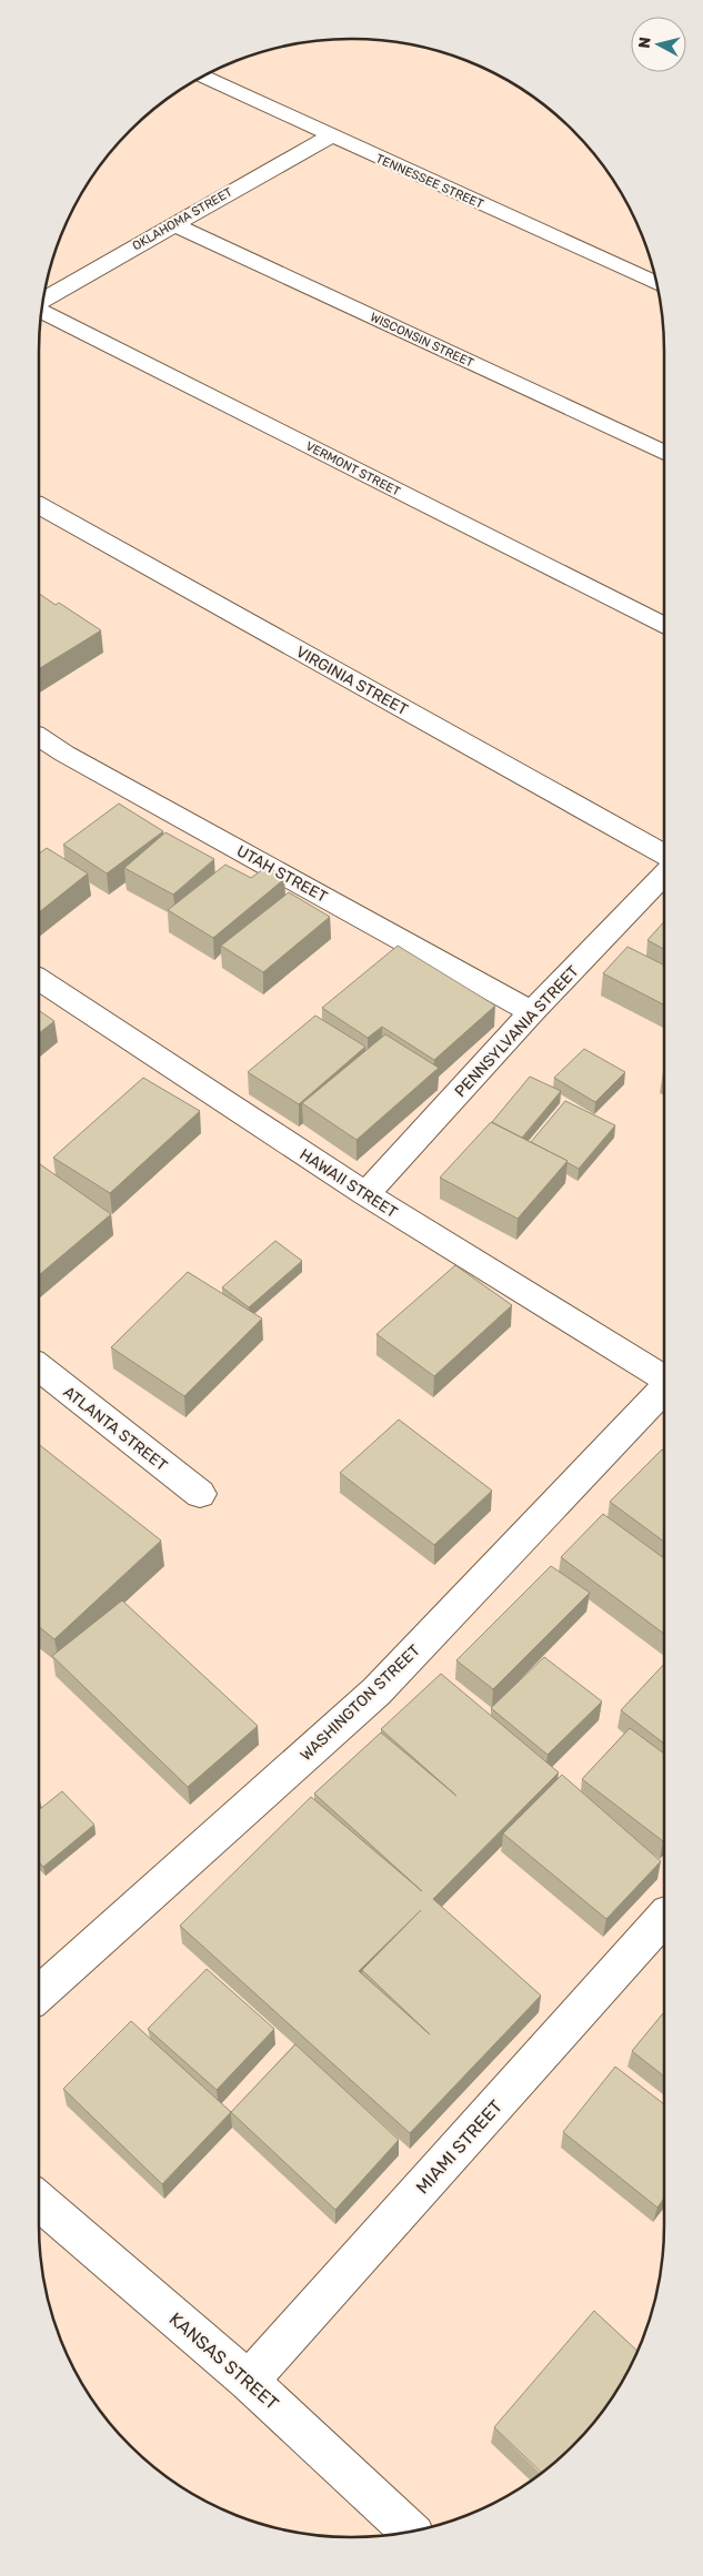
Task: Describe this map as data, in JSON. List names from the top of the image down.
{
  "streets": {
    "street": [
      "TENNESSEE STREET",
      "OKLAHOMA STREET",
      "WISCONSIN STREET",
      "VERMONT STREET",
      "VIRGINIA STREET",
      "UTAH STREET",
      "PENNSYLVANIA STREET",
      "HAWAII STREET",
      "ATLANTA STREET",
      "WASHINGTON STREET",
      "MIAMI STREET",
      "KANSAS STREET"
    ]
  },
  "crossings": [
    ["TENNESSEE STREET", "OKLAHOMA STREET"],
    ["OKLAHOMA STREET", "WISCONSIN STREET"],
    ["UTAH STREET", "PENNSYLVANIA STREET"],
    ["PENNSYLVANIA STREET", "HAWAII STREET"],
    ["MIAMI STREET", "KANSAS STREET"]
  ],
  "north": "left"
}
